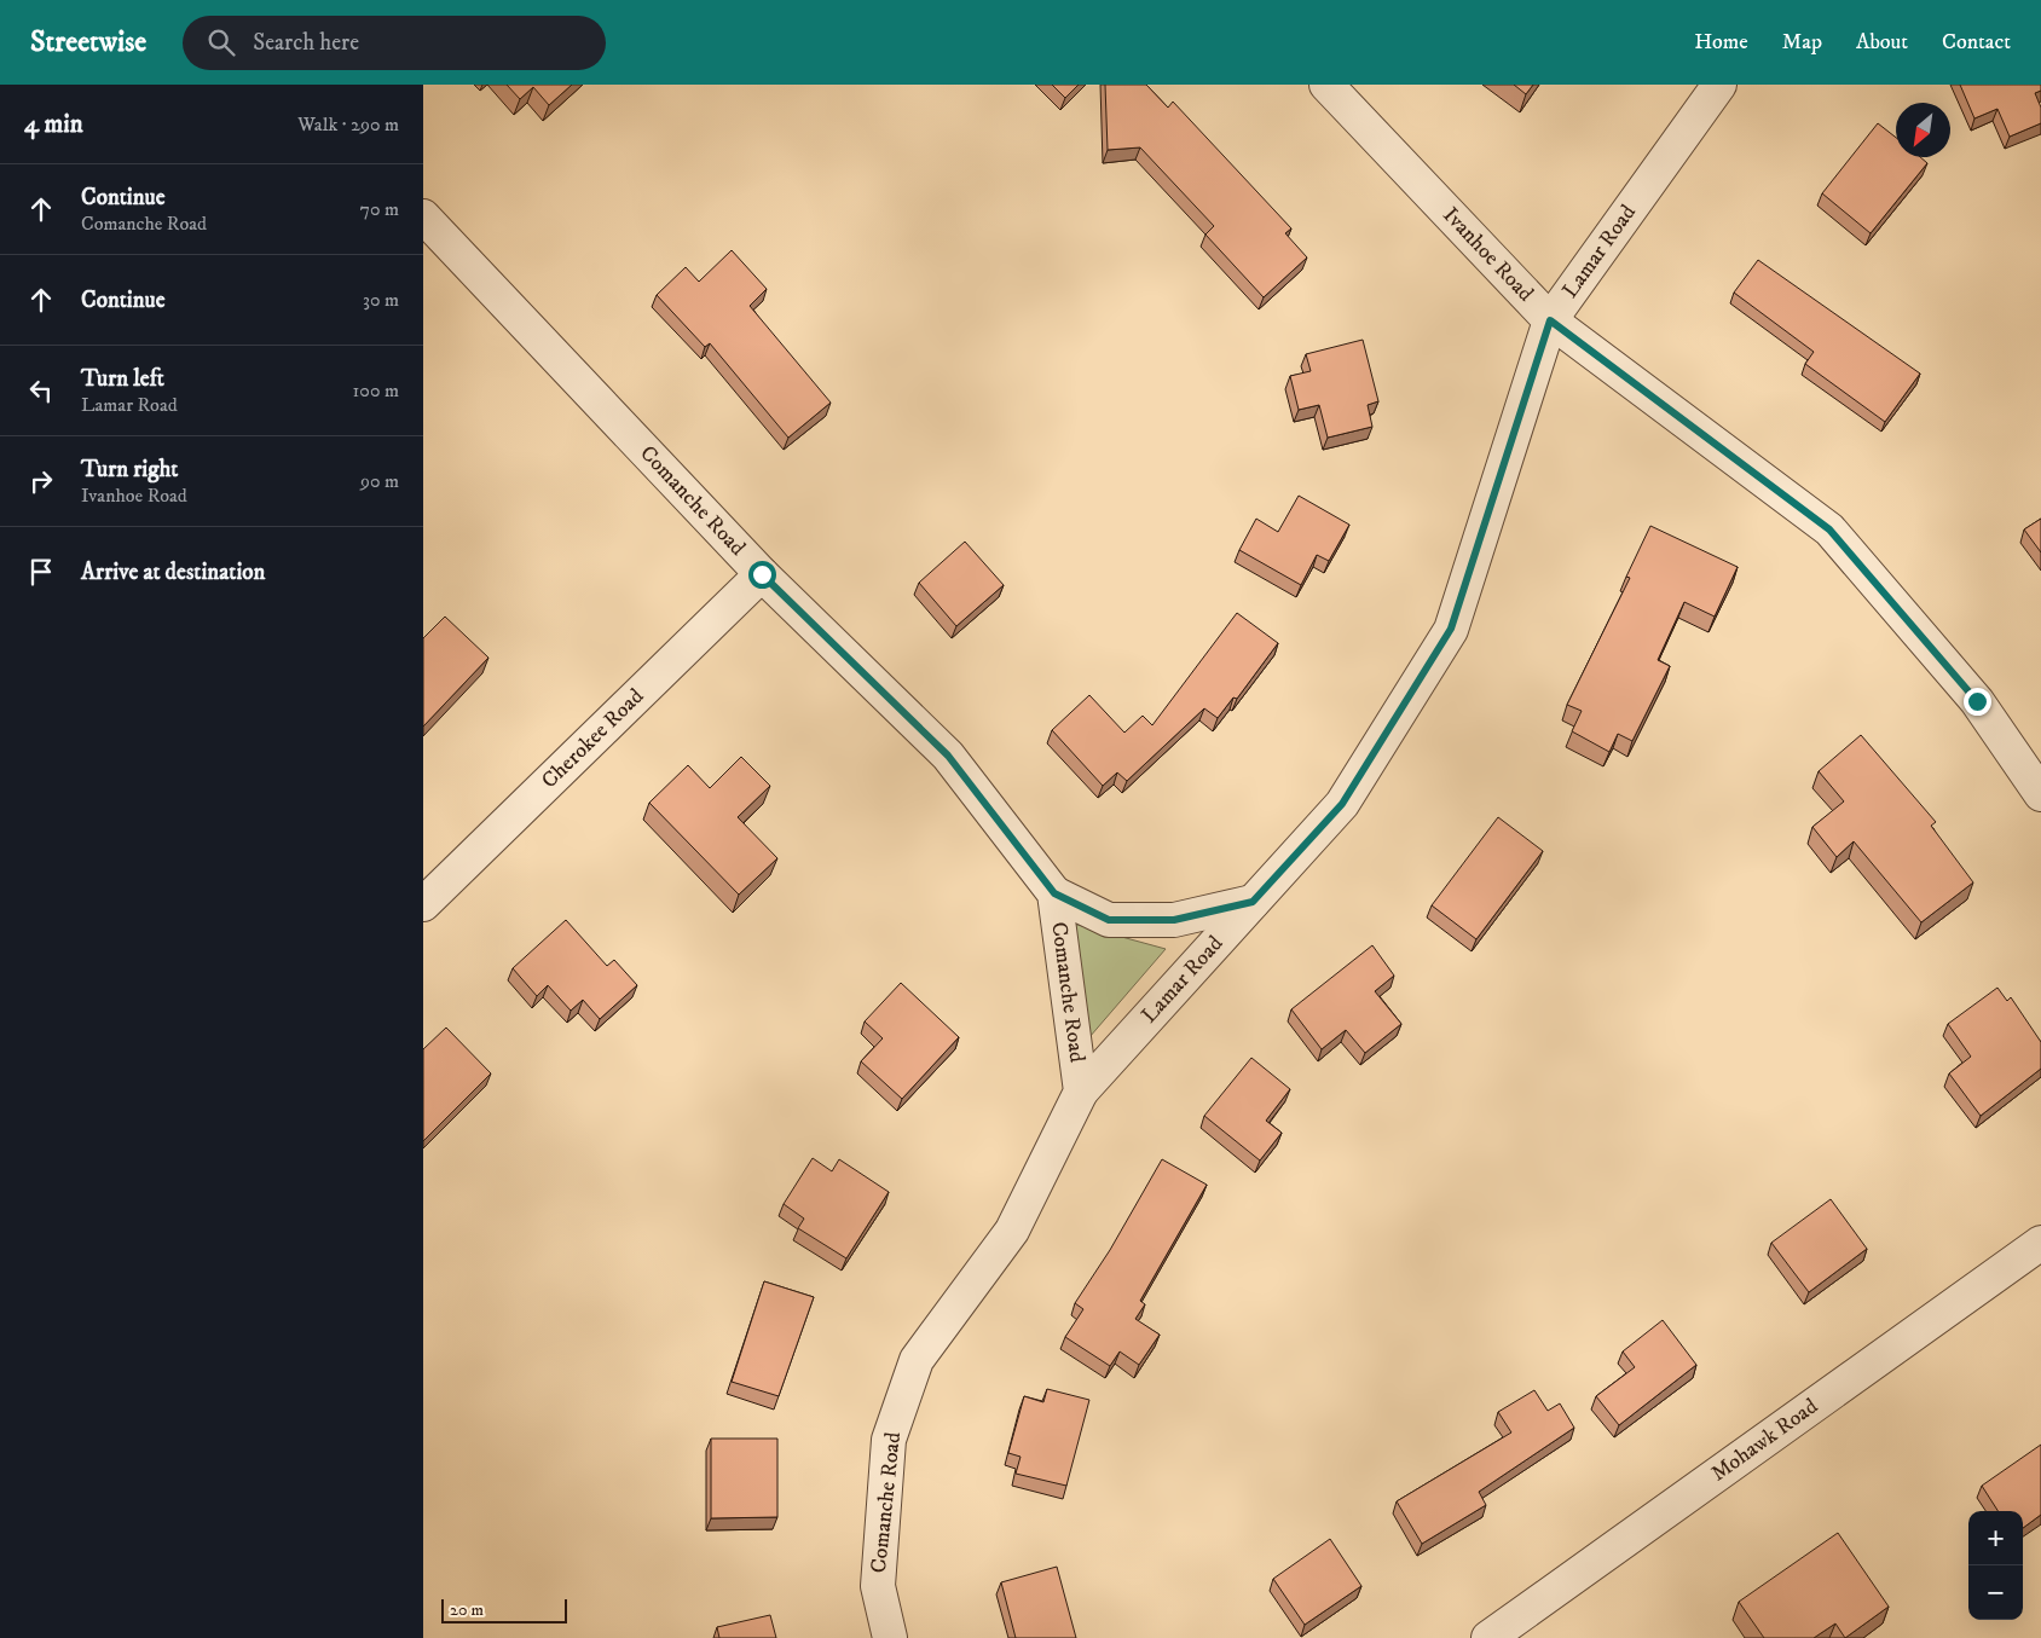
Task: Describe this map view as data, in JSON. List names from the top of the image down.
{
  "streets": {
    "street": [
      "Lamar Road",
      "Ivanhoe Road",
      "Comanche Road",
      "Cherokee Road",
      "Mohawk Road"
    ]
  },
  "crossings": [
    ["Lamar Road", "Ivanhoe Road"],
    ["Lamar Road", "Comanche Road"],
    ["Comanche Road", "Cherokee Road"]
  ],
  "scale_bar": "20 m",
  "north": "bottom left",
  "page": {
    "header": "Streetwise",
    "search": "Search here",
    "nav": [
      "Home",
      "Map",
      "About",
      "Contact"
    ],
    "heading": ["4 min", "Walk · 290 m"],
    "list": [
      ["Continue", "Comanche Road", "70 m"],
      ["Continue", "30 m"],
      ["Turn left", "Lamar Road", "100 m"],
      ["Turn right", "Ivanhoe Road", "90 m"],
      "Arrive at destination"
    ],
    "map_buttons": ["+", "−"],
    "scale": "20 m"
  }
}
